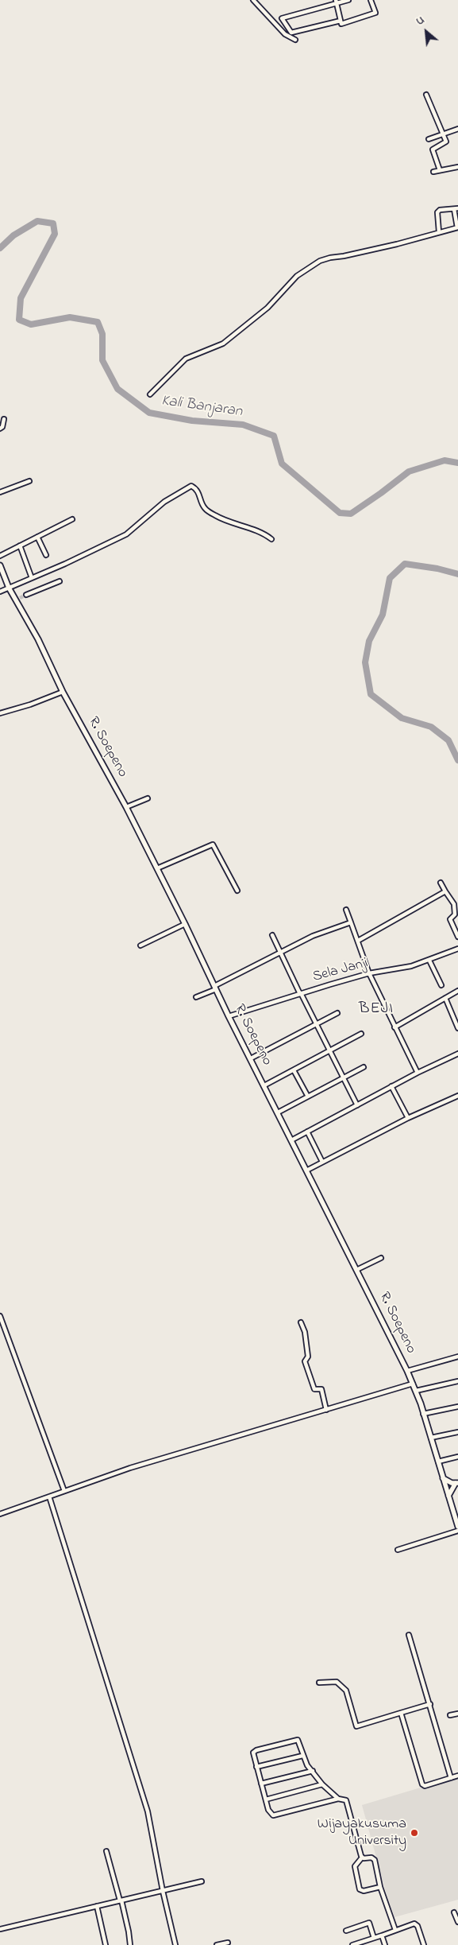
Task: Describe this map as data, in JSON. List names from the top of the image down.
{
  "streets": {
    "street": ["R. Soepeno", "Sela Janji"]
  },
  "crossings": [
    ["R. Soepeno", "Sela Janji"]
  ],
  "districts": ["BEJI"],
  "water": ["Kali Banjaran"],
  "places": ["Wijayakusuma University"],
  "north": "top left"
}
